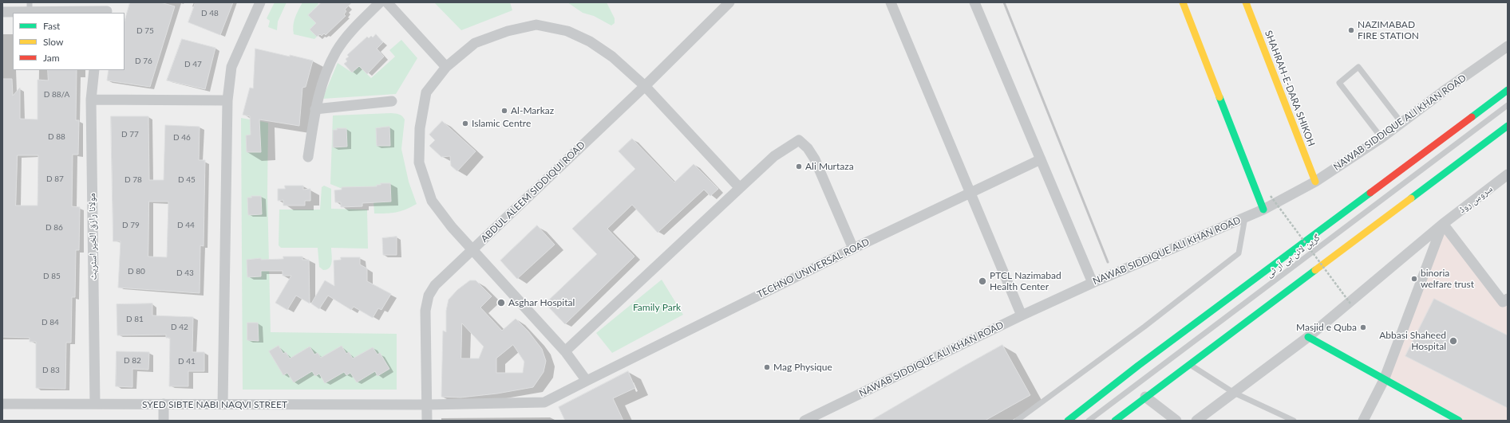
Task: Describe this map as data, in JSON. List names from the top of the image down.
{
  "streets": {
    "main road": ["SHAHRAH-E-DARA SHIKOH"],
    "street": [
      "NAWAB SIDDIQUE ALI KHAN ROAD",
      "ABDUL ALEEM SIDDIQUI ROAD",
      "سروس روڈ",
      "مولانا رازق الخیر اسٹریٹ",
      "TECHNO UNIVERSAL ROAD",
      "SYED SIBTE NABI NAQVI STREET"
    ],
    "lane": ["گرین لائن بی آر ٹی"]
  },
  "crossings": [
    ["SHAHRAH-E-DARA SHIKOH", "NAWAB SIDDIQUE ALI KHAN ROAD"],
    ["ABDUL ALEEM SIDDIQUI ROAD", "TECHNO UNIVERSAL ROAD"],
    ["ABDUL ALEEM SIDDIQUI ROAD", "SYED SIBTE NABI NAQVI STREET"],
    ["مولانا رازق الخیر اسٹریٹ", "SYED SIBTE NABI NAQVI STREET"],
    ["TECHNO UNIVERSAL ROAD", "SYED SIBTE NABI NAQVI STREET"]
  ],
  "parks": ["Family Park"],
  "places": [
    "NAZIMABAD FIRE STATION",
    "Al-Markaz",
    "Islamic Centre",
    "Ali Murtaza",
    "binoria welfare trust",
    "PTCL Nazimabad Health Center",
    "Asghar Hospital",
    "Masjid e Quba",
    "Abbasi Shaheed Hospital",
    "Mag Physique"
  ],
  "house_numbers": [
    "D 48",
    "D 75",
    "D 76",
    "D 47",
    "D 88/A",
    "D 77",
    "D 88",
    "D 46",
    "D 87",
    "D 78",
    "D 45",
    "D 79",
    "D 44",
    "D 86",
    "D 80",
    "D 43",
    "D 85",
    "D 81",
    "D 84",
    "D 42",
    "D 82",
    "D 41",
    "D 83"
  ],
  "legend": ["Fast", "Slow", "Jam"]
}
